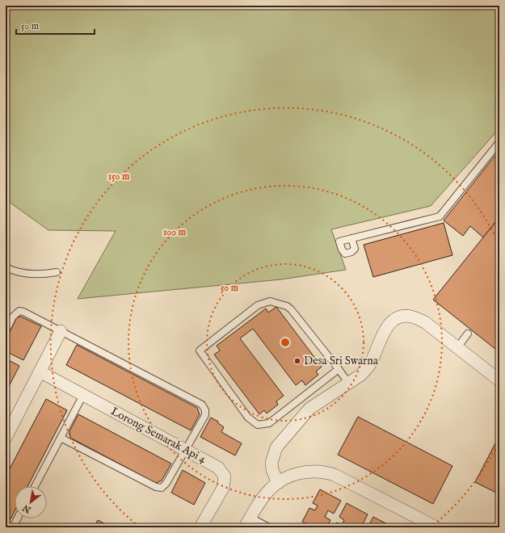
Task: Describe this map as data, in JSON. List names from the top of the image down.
{
  "streets": {
    "street": ["Lorong Semarak Api 4"]
  },
  "places": ["Desa Sri Swarna"],
  "scale_bar": "50 m",
  "north": "bottom left",
  "rings": ["150 m", "100 m", "50 m"]
}
